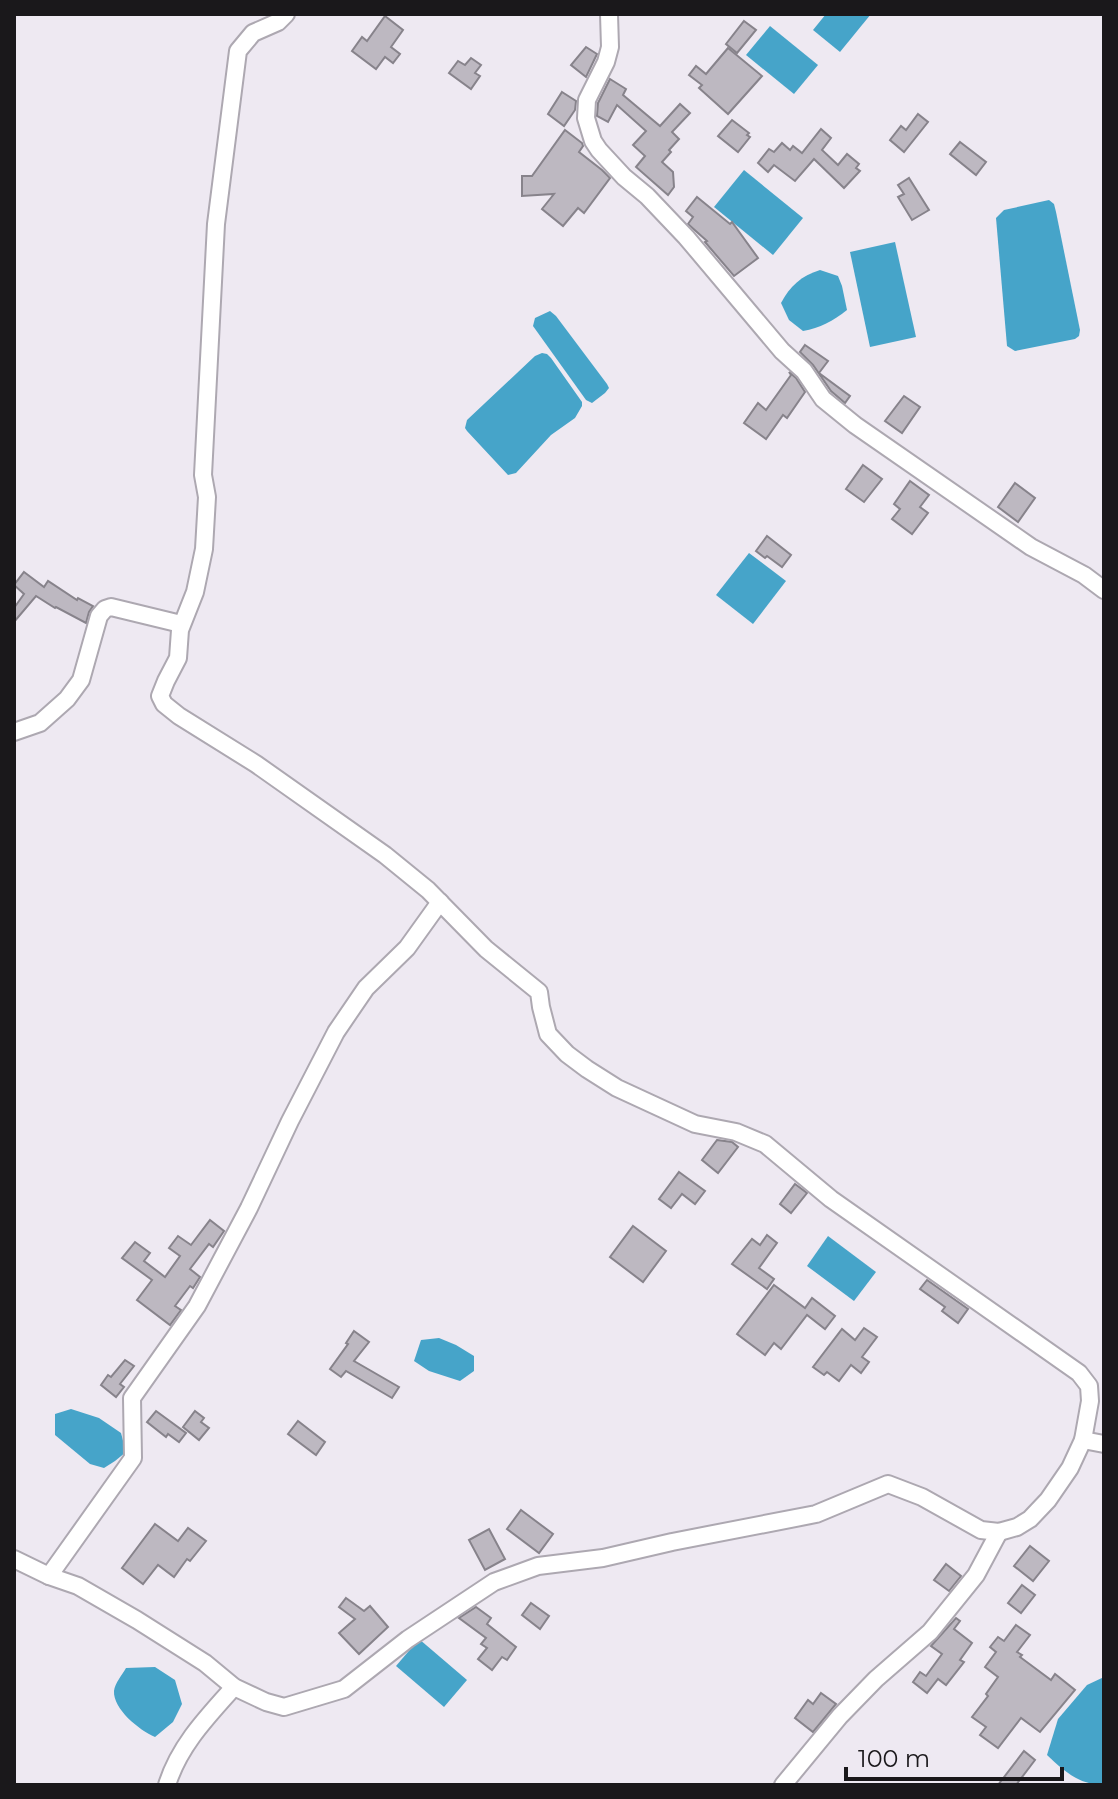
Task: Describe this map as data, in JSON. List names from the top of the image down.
{
  "scale_bar": "100 m"
}
